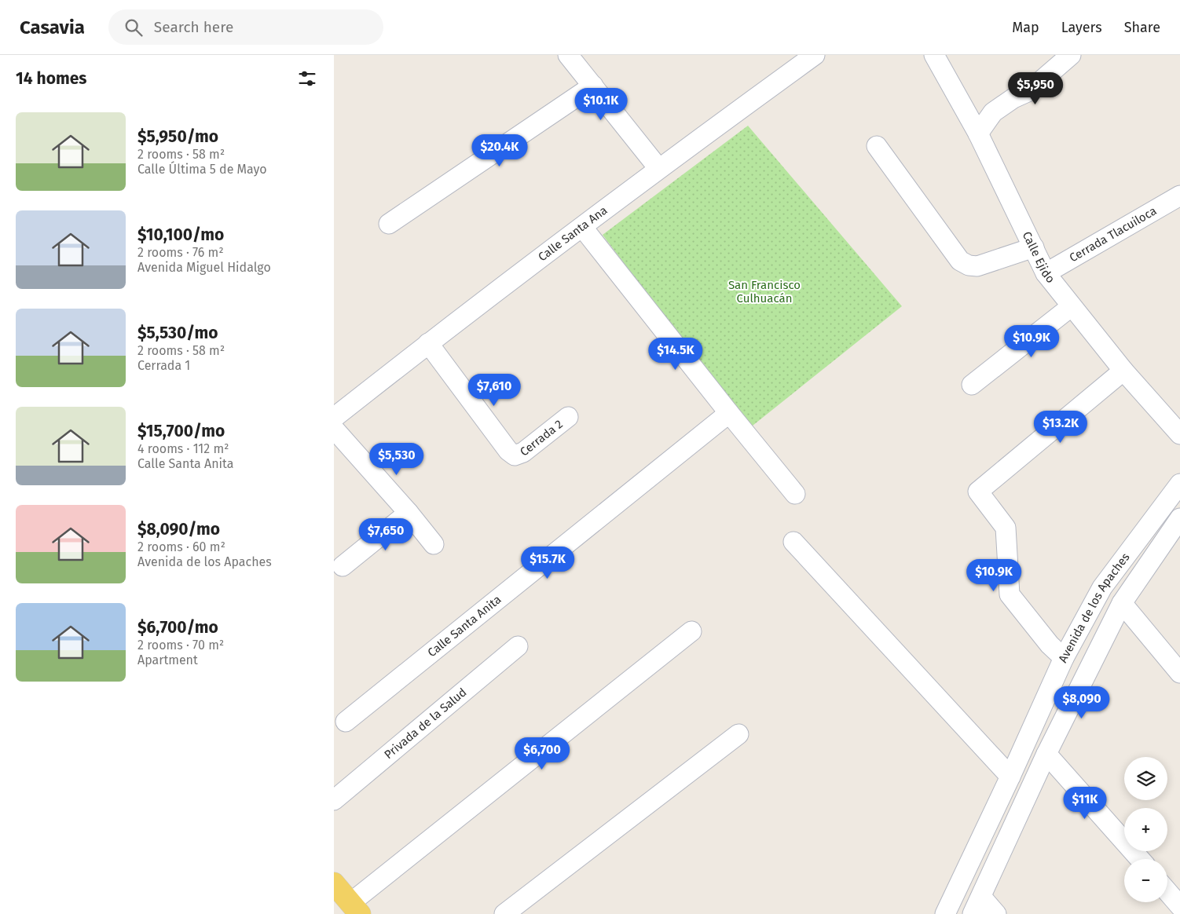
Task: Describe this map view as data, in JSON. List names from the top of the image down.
{
  "streets": {
    "street": [
      "Calle Santa Ana",
      "Cerrada Tlacuiloca",
      "Calle Ejido",
      "Cerrada 2",
      "Avenida de los Apaches",
      "Calle Santa Anita",
      "Privada de la Salud"
    ]
  },
  "crossings": [
    ["Calle Santa Ana", "Cerrada 2"],
    ["Cerrada Tlacuiloca", "Calle Ejido"]
  ],
  "parks": ["San Francisco Culhuacán"],
  "page": {
    "header": "Casavia",
    "search": "Search here",
    "nav": ["Map", "Layers", "Share"],
    "heading": "14 homes",
    "price": [
      "$5,950",
      "$10.1K",
      "$20.4K",
      "$10.9K",
      "$14.5K",
      "$7,610",
      "$13.2K",
      "$5,530",
      "$7,650",
      "$15.7K",
      "$10.9K",
      "$8,090",
      "$6,700",
      "$11K"
    ],
    "list": [
      {
        "name": "$5,950/mo",
        "note": "2 rooms · 58 m² · Calle Última 5 de Mayo"
      },
      {
        "name": "$10,100/mo",
        "note": "2 rooms · 76 m² · Avenida Miguel Hidalgo"
      },
      {
        "name": "$5,530/mo",
        "note": "2 rooms · 58 m² · Cerrada 1"
      },
      {
        "name": "$15,700/mo",
        "note": "4 rooms · 112 m² · Calle Santa Anita"
      },
      {
        "name": "$8,090/mo",
        "note": "2 rooms · 60 m² · Avenida de los Apaches"
      },
      {
        "name": "$6,700/mo",
        "note": "2 rooms · 70 m² · Apartment"
      }
    ],
    "map_buttons": ["+", "−"]
  }
}
